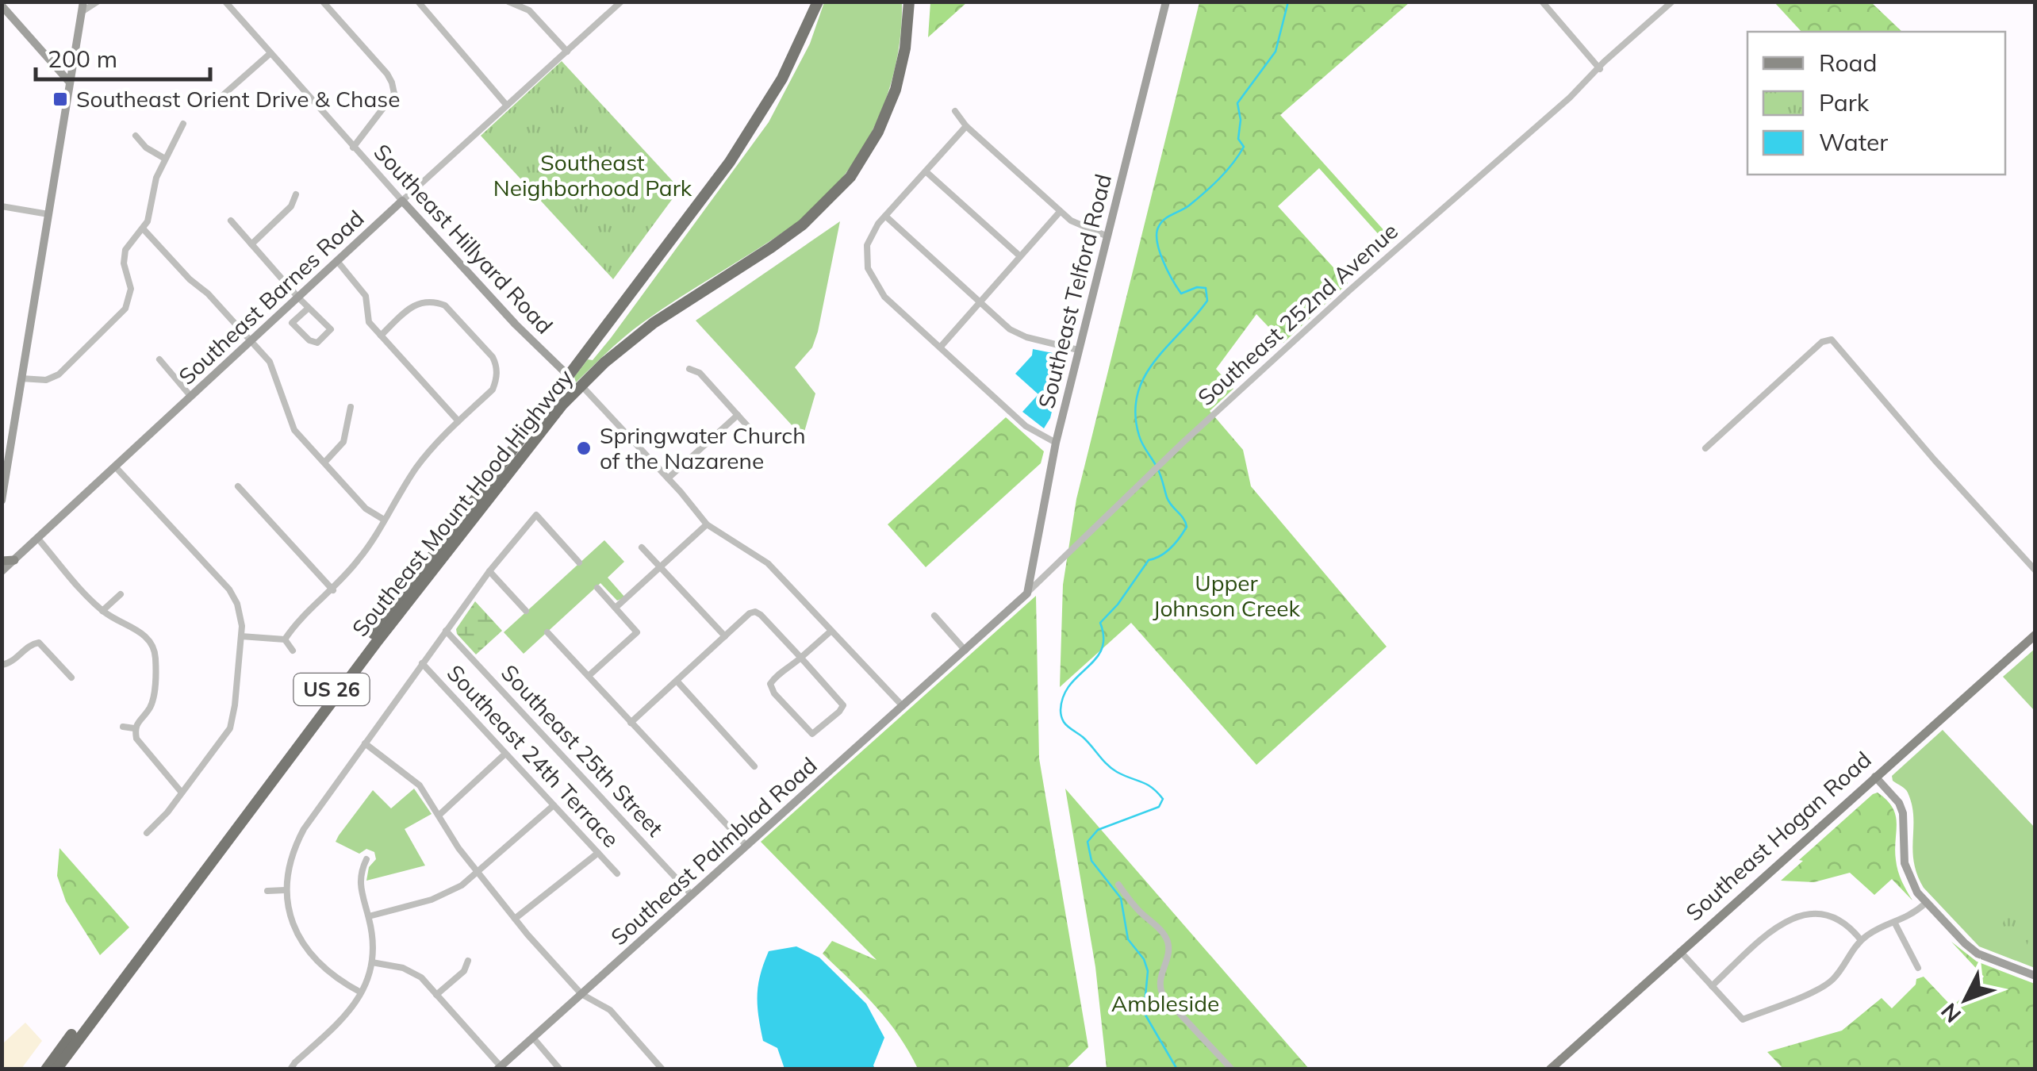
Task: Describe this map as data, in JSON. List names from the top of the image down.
{
  "streets": {
    "highway": ["Southeast Mount Hood Highway", "US 26"],
    "main road": ["Southeast Hogan Road"],
    "street": [
      "Southeast Hillyard Road",
      "Southeast Telford Road",
      "Southeast Barnes Road",
      "Southeast 252nd Avenue",
      "Southeast 25th Street",
      "Southeast 24th Terrace",
      "Southeast Palmblad Road"
    ]
  },
  "crossings": [
    ["Southeast Hillyard Road", "Southeast Barnes Road"],
    ["Southeast Hillyard Road", "Southeast Mount Hood Highway"],
    ["Southeast Telford Road", "Southeast 252nd Avenue"],
    ["Southeast 252nd Avenue", "Southeast Palmblad Road"],
    ["Southeast 25th Street", "Southeast Palmblad Road"]
  ],
  "parks": ["Southeast Neighborhood Park", "Upper Johnson Creek", "Ambleside"],
  "places": {
    "transit": ["Southeast Orient Drive & Chase"],
    "other": ["Springwater Church of the Nazarene"]
  },
  "legend": ["Road", "Park", "Water"],
  "scale_bar": "200 m",
  "north": "bottom left"
}
